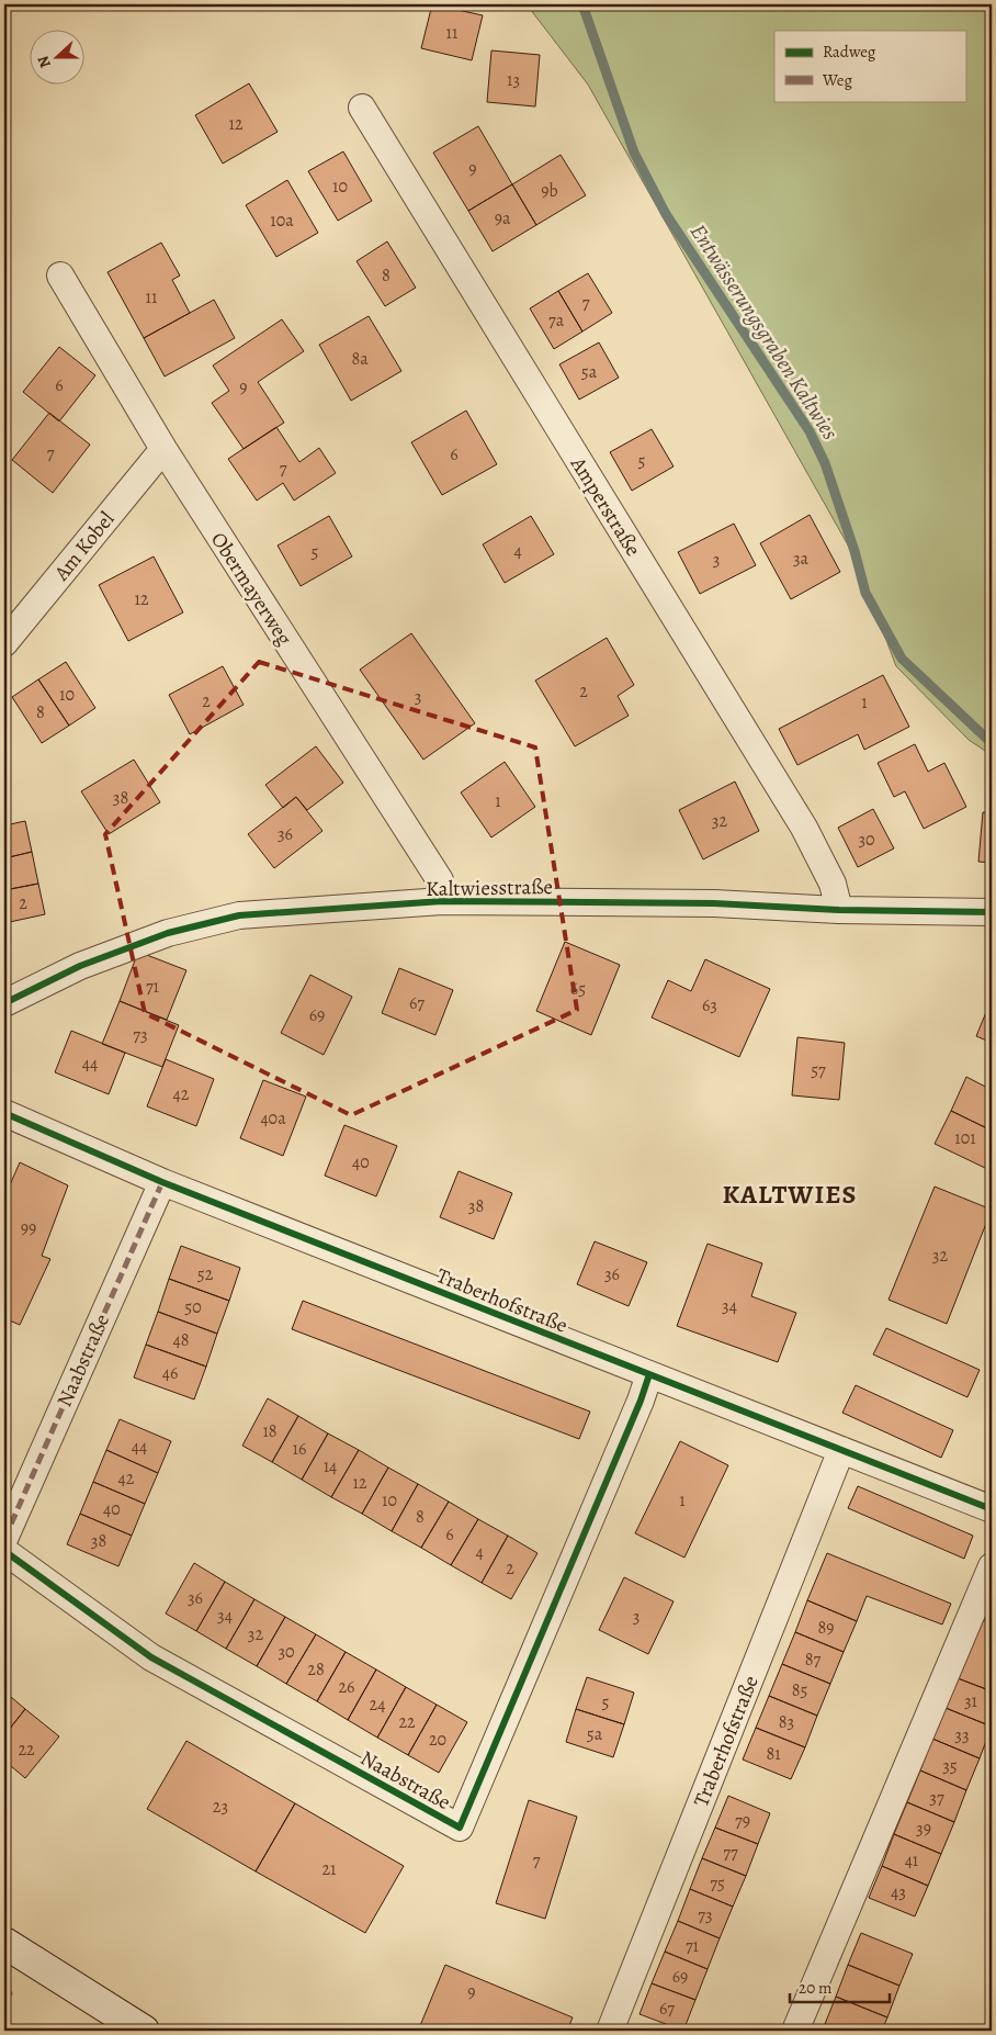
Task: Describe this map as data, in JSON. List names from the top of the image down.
{
  "streets": {
    "street": [
      "Amperstraße",
      "Am Kobel",
      "Obermayerweg",
      "Kaltwiesstraße",
      "Traberhofstraße",
      "Naabstraße"
    ]
  },
  "crossings": [
    ["Amperstraße", "Kaltwiesstraße"],
    ["Am Kobel", "Obermayerweg"],
    ["Obermayerweg", "Kaltwiesstraße"],
    ["Traberhofstraße", "Naabstraße"]
  ],
  "districts": ["KALTWIES"],
  "water": ["Entwässerungsgraben Kaltwies"],
  "house_numbers": [
    "11",
    "13",
    "12",
    "9",
    "10",
    "9b",
    "9a",
    "10a",
    "8",
    "11",
    "7",
    "7a",
    "8a",
    "5a",
    "6",
    "9",
    "7",
    "6",
    "5",
    "7",
    "4",
    "5",
    "3a",
    "3",
    "12",
    "2",
    "10",
    "3",
    "2",
    "1",
    "8",
    "38",
    "1",
    "32",
    "36",
    "30",
    "2",
    "71",
    "65",
    "67",
    "63",
    "69",
    "73",
    "44",
    "57",
    "42",
    "40a",
    "101",
    "40",
    "38",
    "99",
    "32",
    "52",
    "36",
    "34",
    "50",
    "48",
    "46",
    "18",
    "44",
    "16",
    "14",
    "42",
    "12",
    "10",
    "1",
    "40",
    "8",
    "6",
    "38",
    "4",
    "2",
    "36",
    "34",
    "3",
    "89",
    "32",
    "30",
    "87",
    "28",
    "26",
    "85",
    "31",
    "5",
    "24",
    "22",
    "83",
    "5a",
    "33",
    "20",
    "22",
    "81",
    "35",
    "37",
    "23",
    "79",
    "39",
    "77",
    "7",
    "41",
    "21",
    "75",
    "43",
    "73",
    "71",
    "69",
    "9",
    "67"
  ],
  "legend": ["Radweg", "Weg"],
  "scale_bar": "20 m",
  "north": "left"
}
